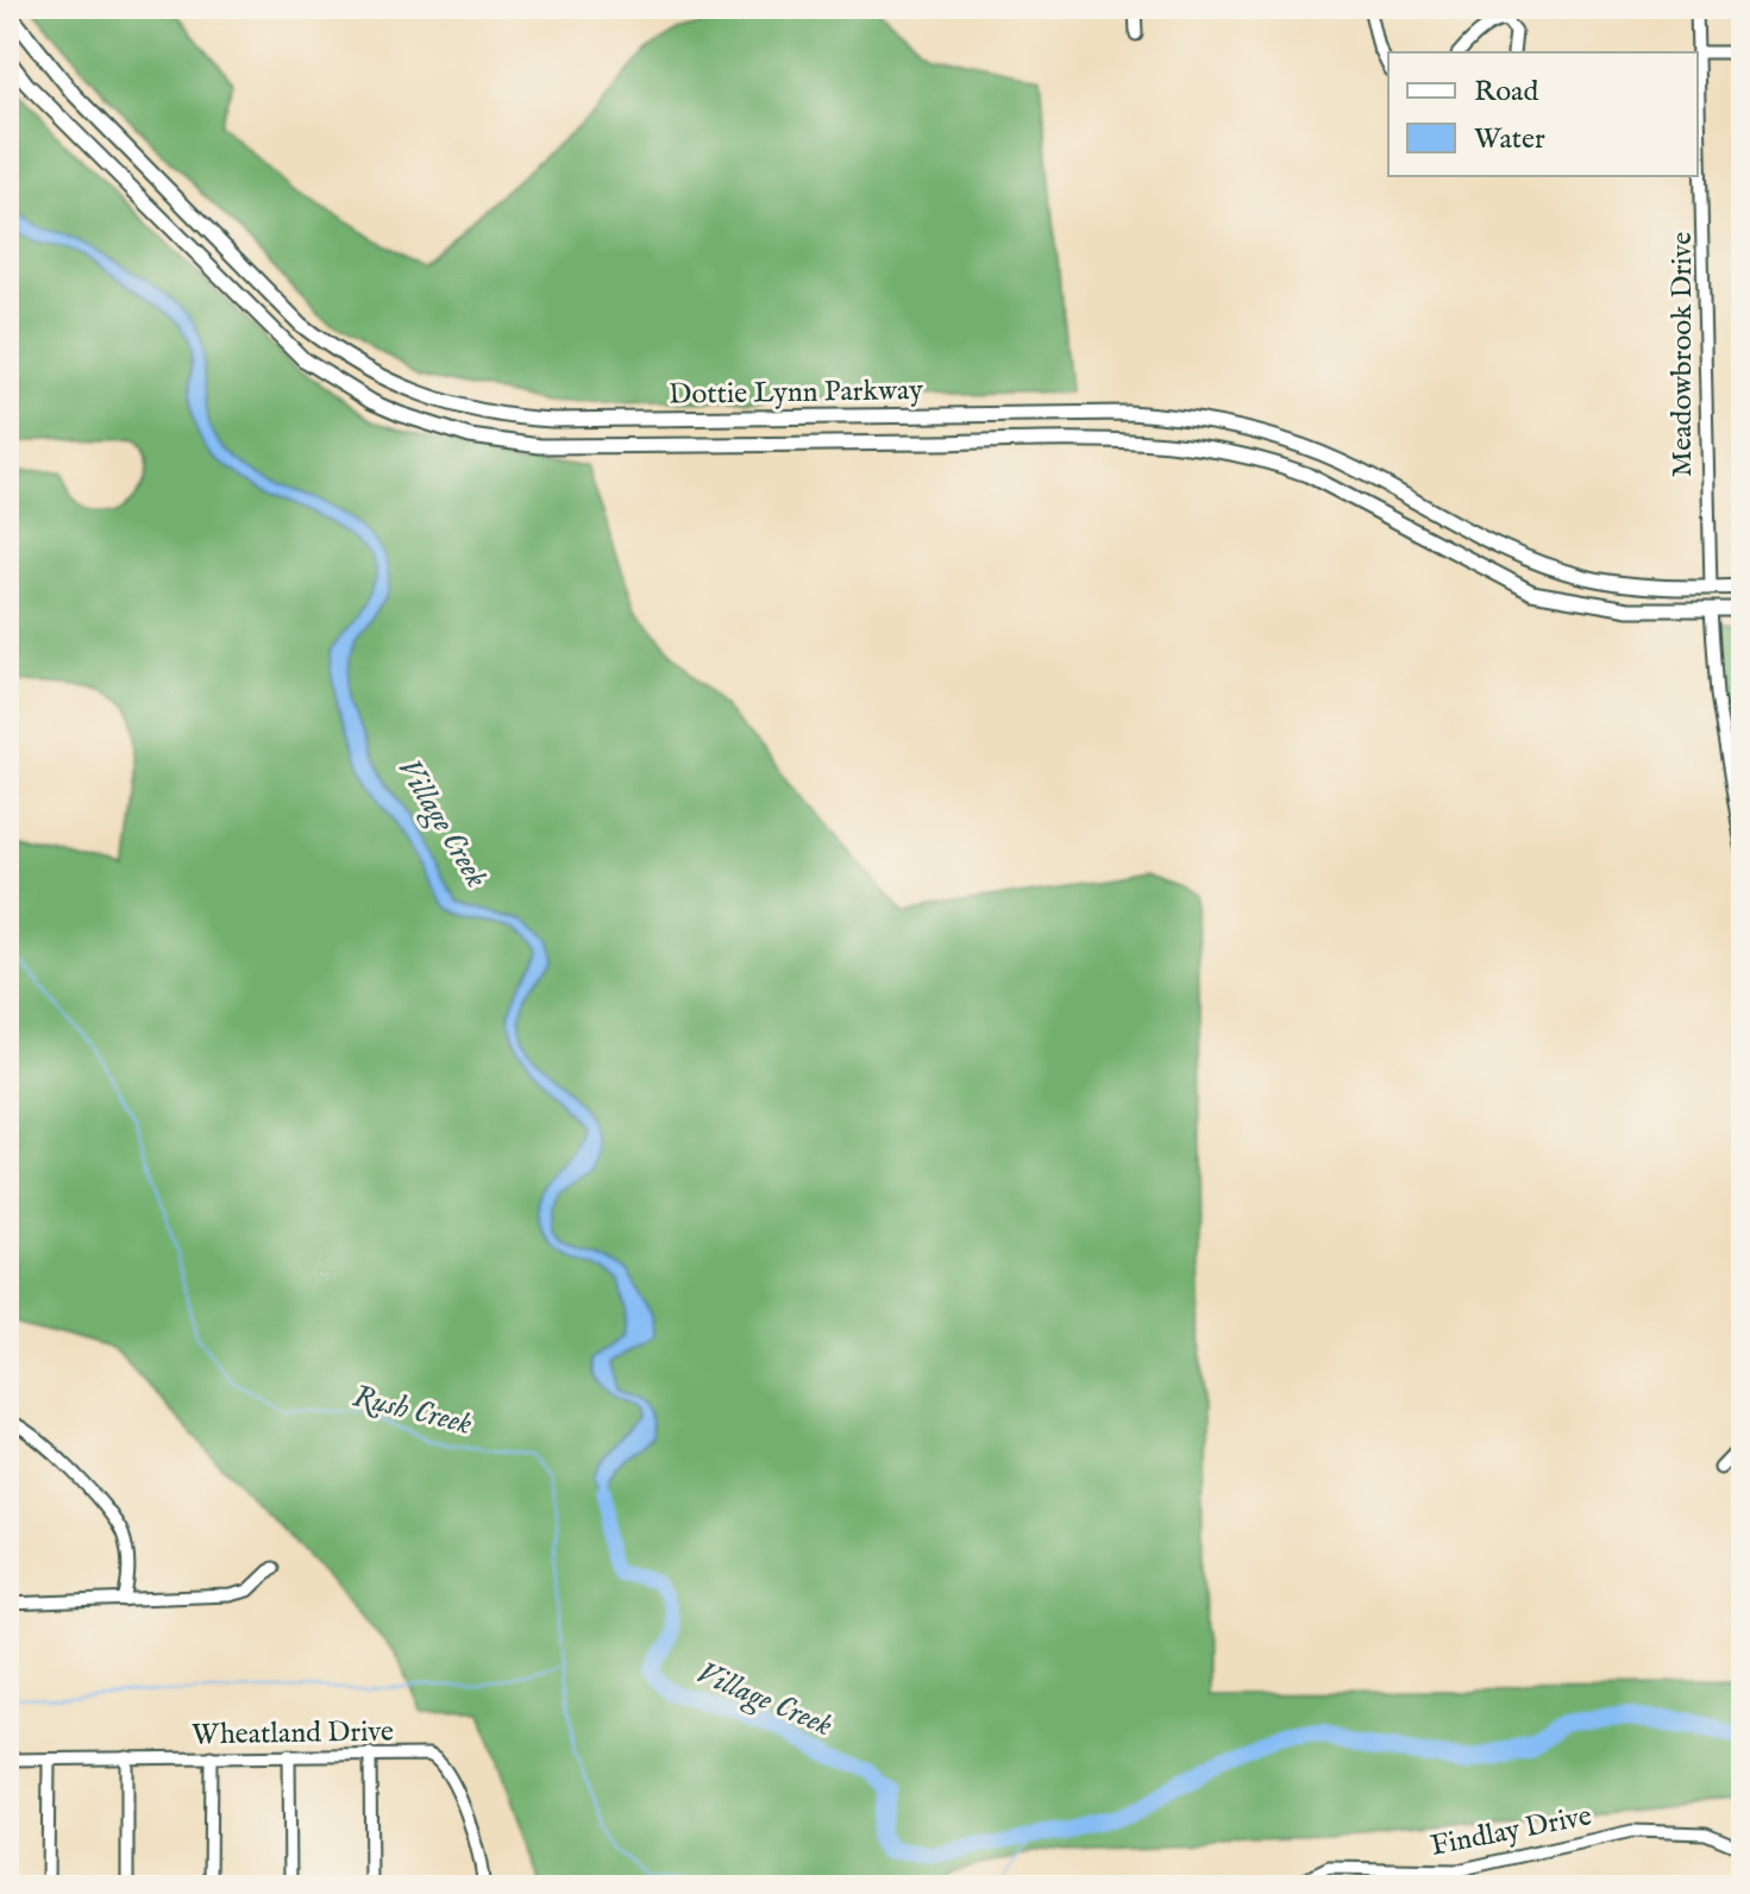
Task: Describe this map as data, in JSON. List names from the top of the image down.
{
  "streets": {
    "main road": ["Dottie Lynn Parkway"],
    "street": ["Meadowbrook Drive", "Wheatland Drive", "Findlay Drive"]
  },
  "crossings": [
    ["Meadowbrook Drive", "Dottie Lynn Parkway"]
  ],
  "water": ["Village Creek", "Rush Creek"],
  "legend": ["Road", "Water"]
}
